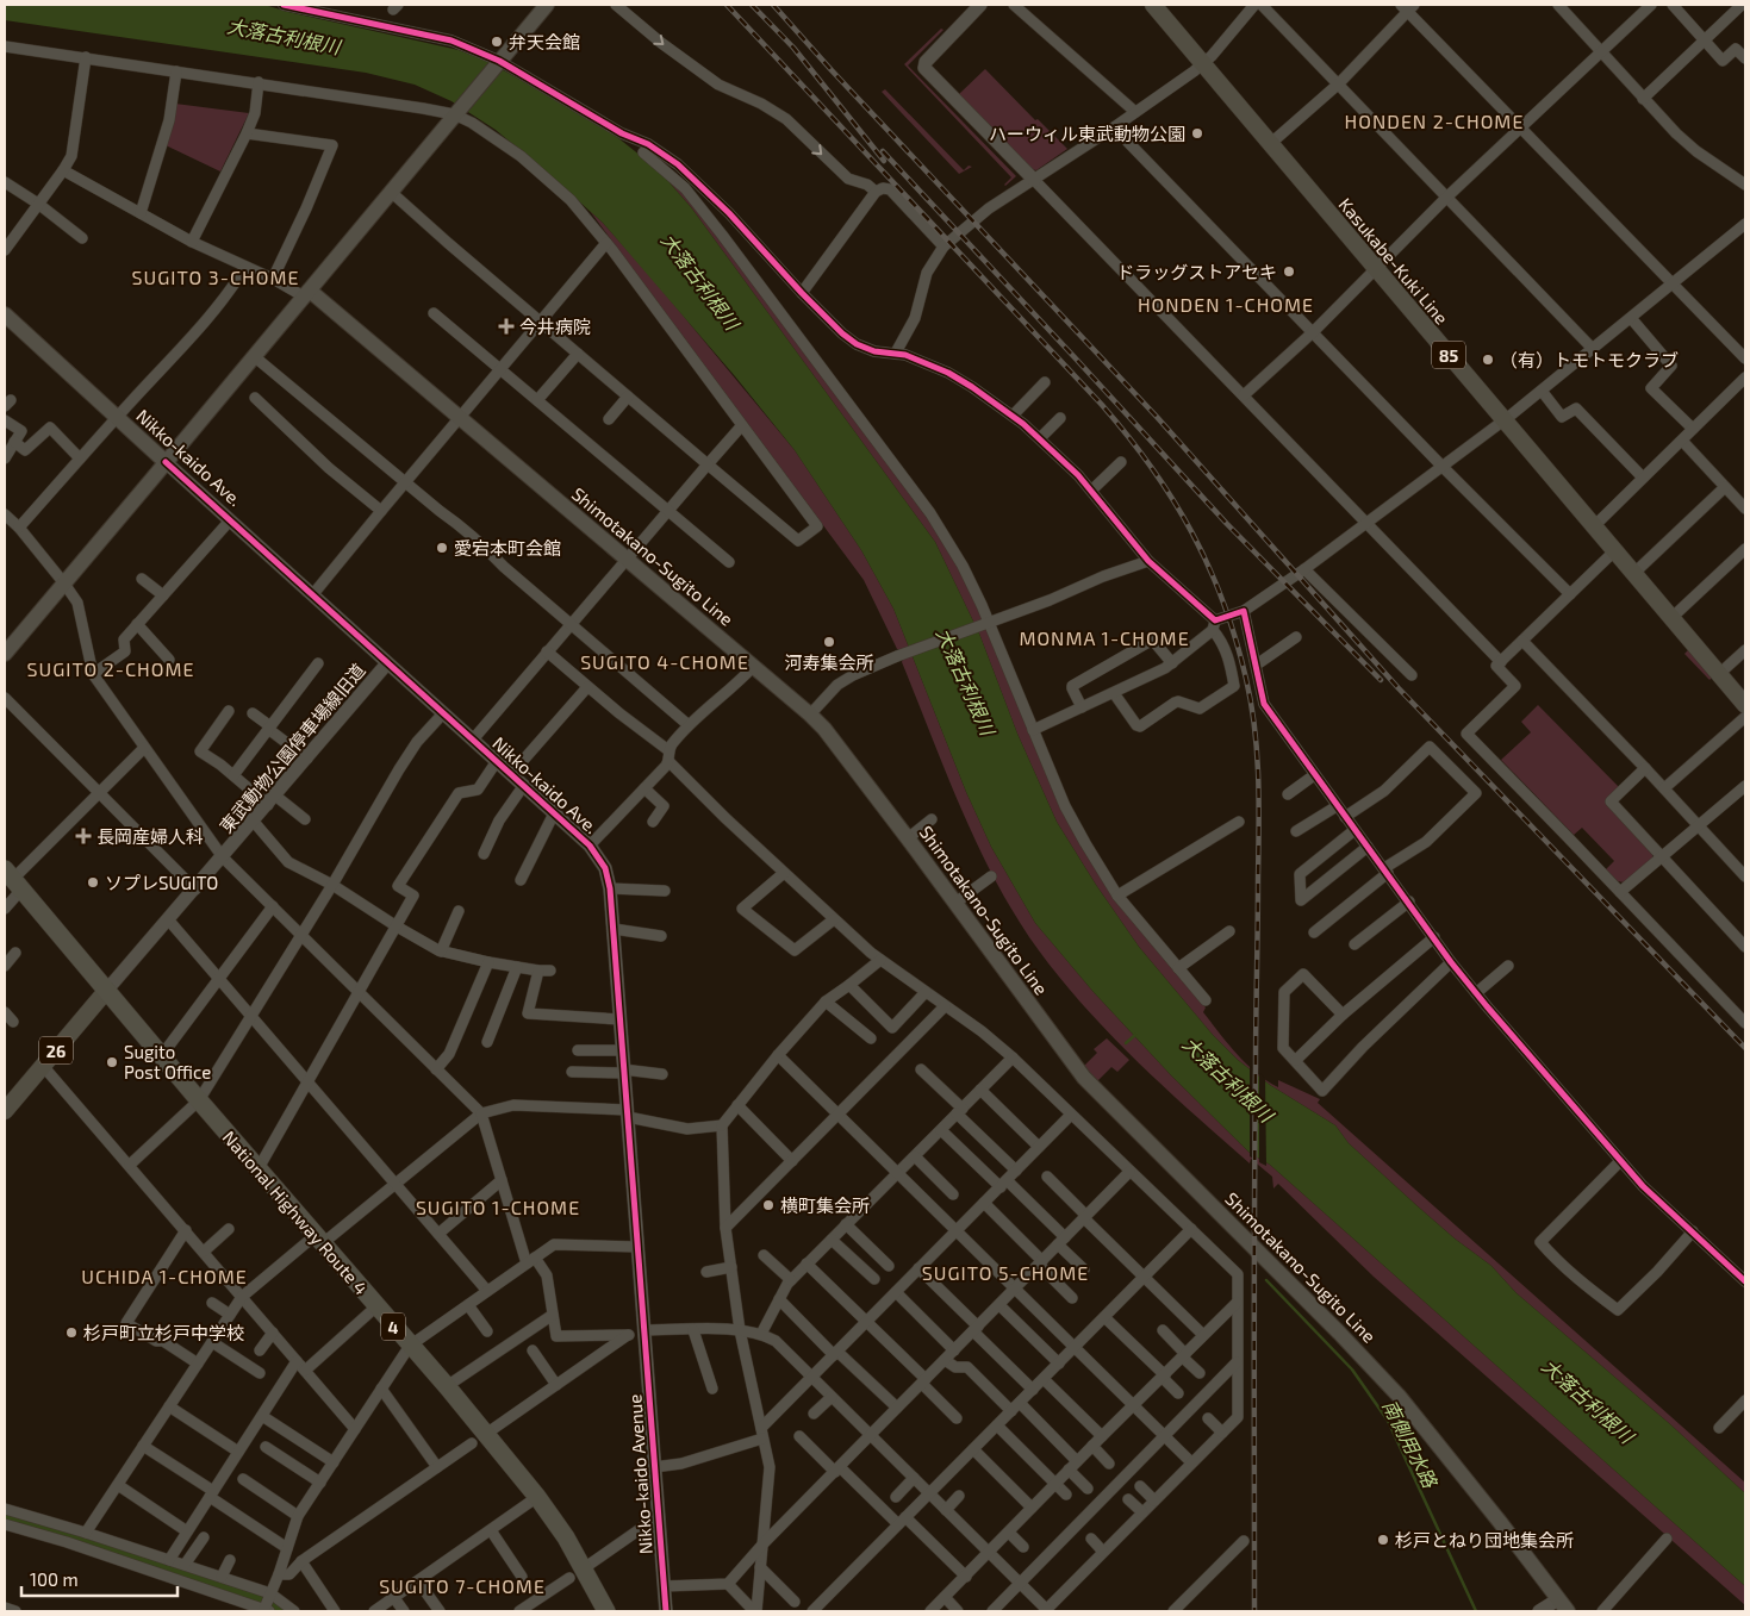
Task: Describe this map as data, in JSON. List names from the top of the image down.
{
  "streets": {
    "highway": ["National Highway Route 4", "4"],
    "main road": [
      "Kasukabe-Kuki Line",
      "85",
      "Nikko-kaido Ave.",
      "Shimotakano-Sugito Line",
      "26"
    ],
    "street": ["東武動物公園停車場線旧道", "Nikko-kaido Avenue"]
  },
  "crossings": [
    ["Nikko-kaido Ave.", "東武動物公園停車場線旧道"],
    ["Nikko-kaido Ave.", "Nikko-kaido Avenue"],
    ["東武動物公園停車場線旧道", "26"],
    ["東武動物公園停車場線旧道", "National Highway Route 4"],
    ["26", "National Highway Route 4"]
  ],
  "districts": [
    "HONDEN 2-CHOME",
    "SUGITO 3-CHOME",
    "HONDEN 1-CHOME",
    "MONMA 1-CHOME",
    "SUGITO 4-CHOME",
    "SUGITO 2-CHOME",
    "SUGITO 1-CHOME",
    "SUGITO 5-CHOME",
    "UCHIDA 1-CHOME",
    "SUGITO 7-CHOME"
  ],
  "water": ["大落古利根川", "南側用水路"],
  "places": {
    "other": [
      "弁天会館",
      "ハーウィル東武動物公園",
      "ドラッグストアセキ",
      "（有）トモトモクラブ",
      "愛宕本町会館",
      "河寿集会所",
      "ソプレSUGITO",
      "Sugito Post Office",
      "横町集会所",
      "杉戸町立杉戸中学校",
      "杉戸とねり団地集会所"
    ],
    "health": ["今井病院", "長岡産婦人科"]
  },
  "scale_bar": "100 m"
}
